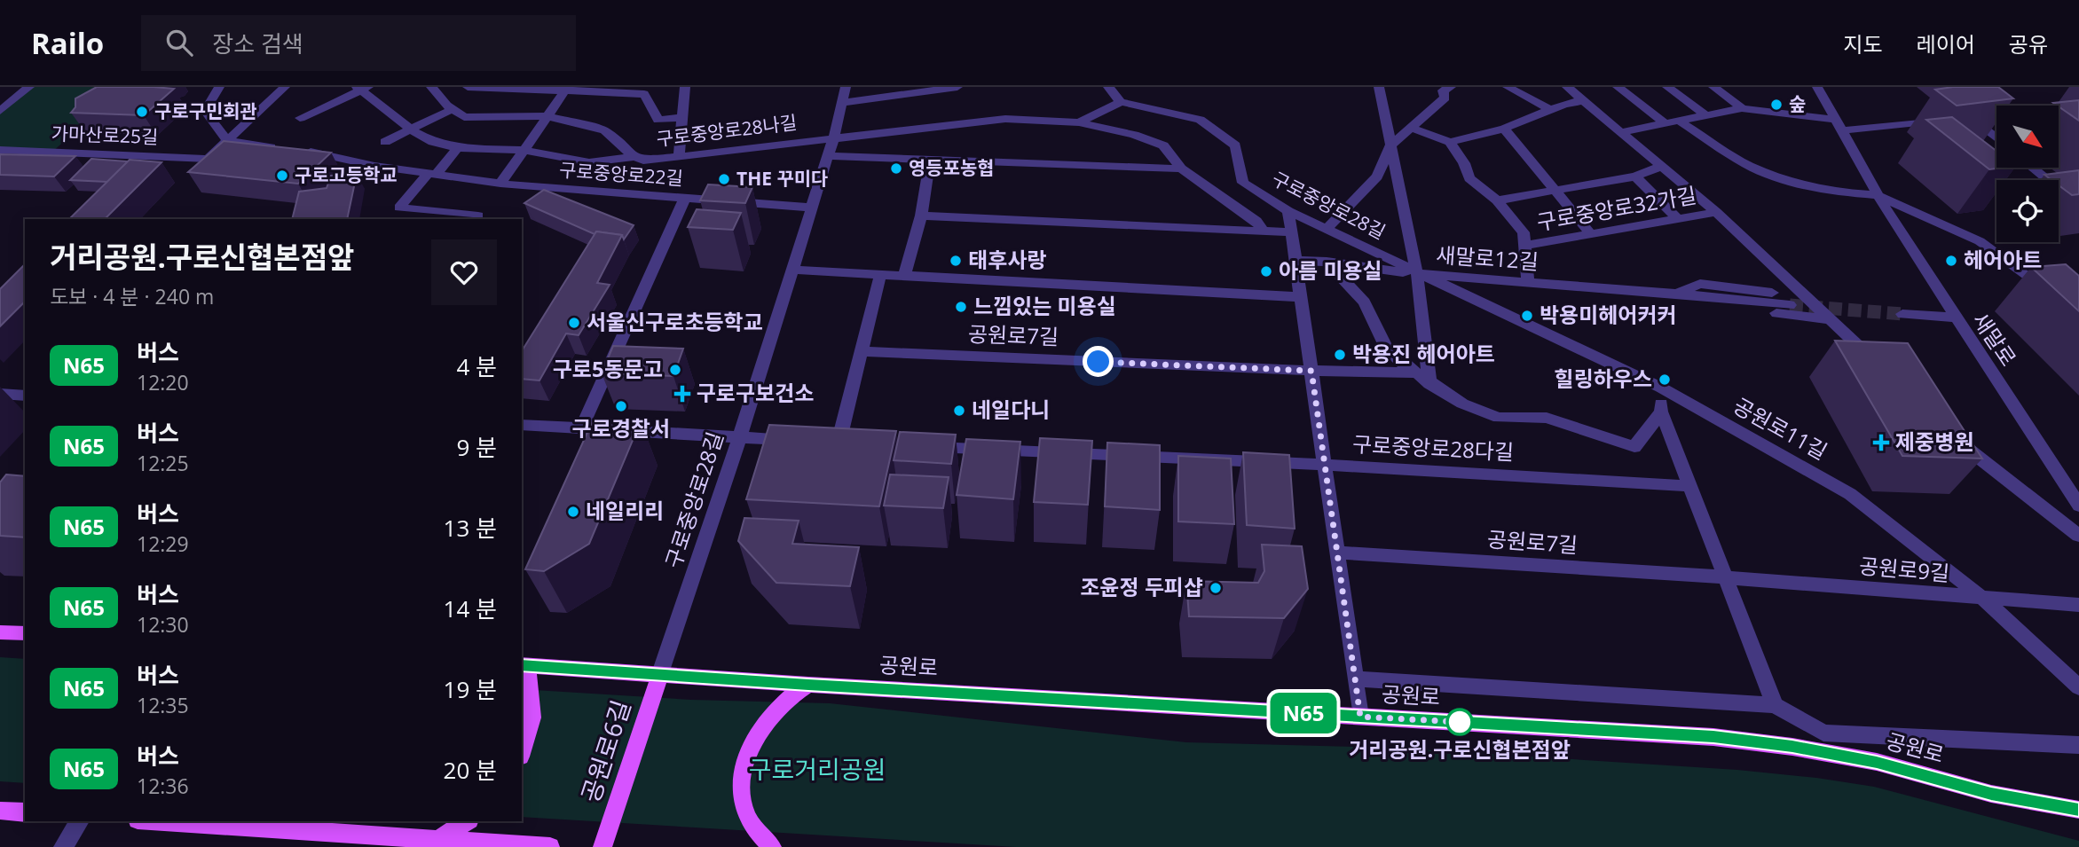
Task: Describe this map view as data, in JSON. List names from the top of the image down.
{
  "streets": {
    "main road": ["공원로", "공원로6길"],
    "street": [
      "구로중앙로28나길",
      "가마산로25길",
      "구로중앙로22길",
      "구로중앙로28길",
      "구로중앙로32가길",
      "새말로12길",
      "공원로7길",
      "새말로",
      "공원로11길",
      "구로중앙로28다길",
      "공원로9길"
    ]
  },
  "crossings": [
    ["구로중앙로28나길", "구로중앙로28길"],
    ["가마산로25길", "구로중앙로22길"],
    ["구로중앙로22길", "구로중앙로28길"],
    ["구로중앙로28길", "새말로12길"],
    ["구로중앙로28길", "공원로11길"],
    ["구로중앙로28길", "공원로"],
    ["구로중앙로28길", "공원로6길"],
    ["구로중앙로32가길", "새말로12길"],
    ["새말로12길", "공원로11길"],
    ["공원로7길", "공원로9길"],
    ["공원로11길", "공원로9길"],
    ["공원로", "공원로6길"]
  ],
  "parks": ["구로거리공원"],
  "places": {
    "other": [
      "숲",
      "구로구민회관",
      "영등포농협",
      "구로고등학교",
      "THE 꾸미다",
      "태후사랑",
      "헤어아트",
      "아름 미용실",
      "느낌있는 미용실",
      "박용미헤어커커",
      "서울신구로초등학교",
      "박용진 헤어아트",
      "구로5동문고",
      "힐링하우스",
      "구로경찰서",
      "네일다니",
      "네일리리",
      "조윤정 두피샵",
      "거리공원.구로신협본점앞"
    ],
    "health": ["구로구보건소", "제중병원"]
  },
  "lines": ["bus line N65"],
  "north": "bottom right",
  "page": {
    "header": "Railo",
    "search": "장소 검색",
    "nav": ["지도", "레이어", "공유"],
    "on_map": "N65",
    "heading": ["거리공원.구로신협본점앞", "도보 · 4 분 · 240 m"],
    "list": [
      {
        "mark": "N65",
        "name": "버스",
        "note": "12:20",
        "value": "4 분"
      },
      {
        "mark": "N65",
        "name": "버스",
        "note": "12:25",
        "value": "9 분"
      },
      {
        "mark": "N65",
        "name": "버스",
        "note": "12:29",
        "value": "13 분"
      },
      {
        "mark": "N65",
        "name": "버스",
        "note": "12:30",
        "value": "14 분"
      },
      {
        "mark": "N65",
        "name": "버스",
        "note": "12:35",
        "value": "19 분"
      },
      {
        "mark": "N65",
        "name": "버스",
        "note": "12:36",
        "value": "20 분"
      }
    ]
  }
}
